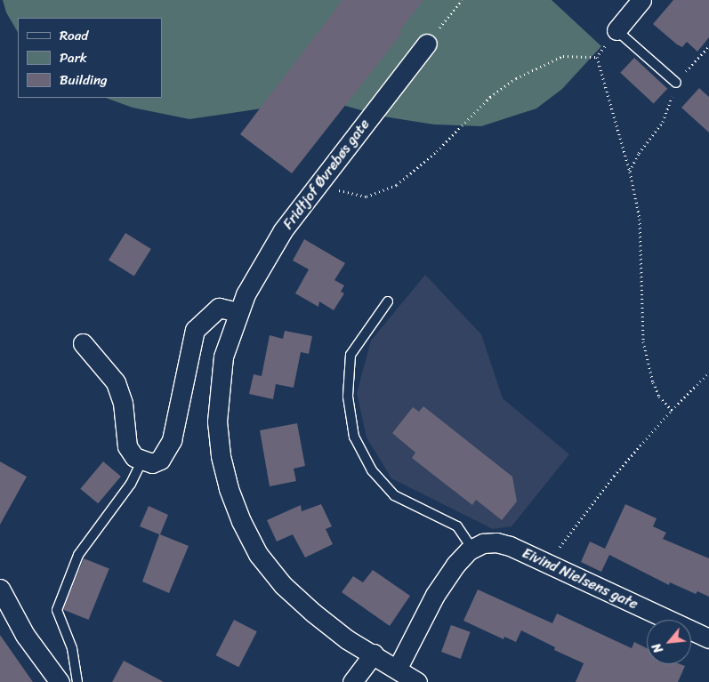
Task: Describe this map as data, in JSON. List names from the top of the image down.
{
  "streets": {
    "street": ["Fridtjof Øvrebøs gate", "Eivind Nielsens gate"]
  },
  "crossings": [
    ["Fridtjof Øvrebøs gate", "Eivind Nielsens gate"]
  ],
  "legend": ["Road", "Park", "Building"],
  "north": "bottom left"
}
